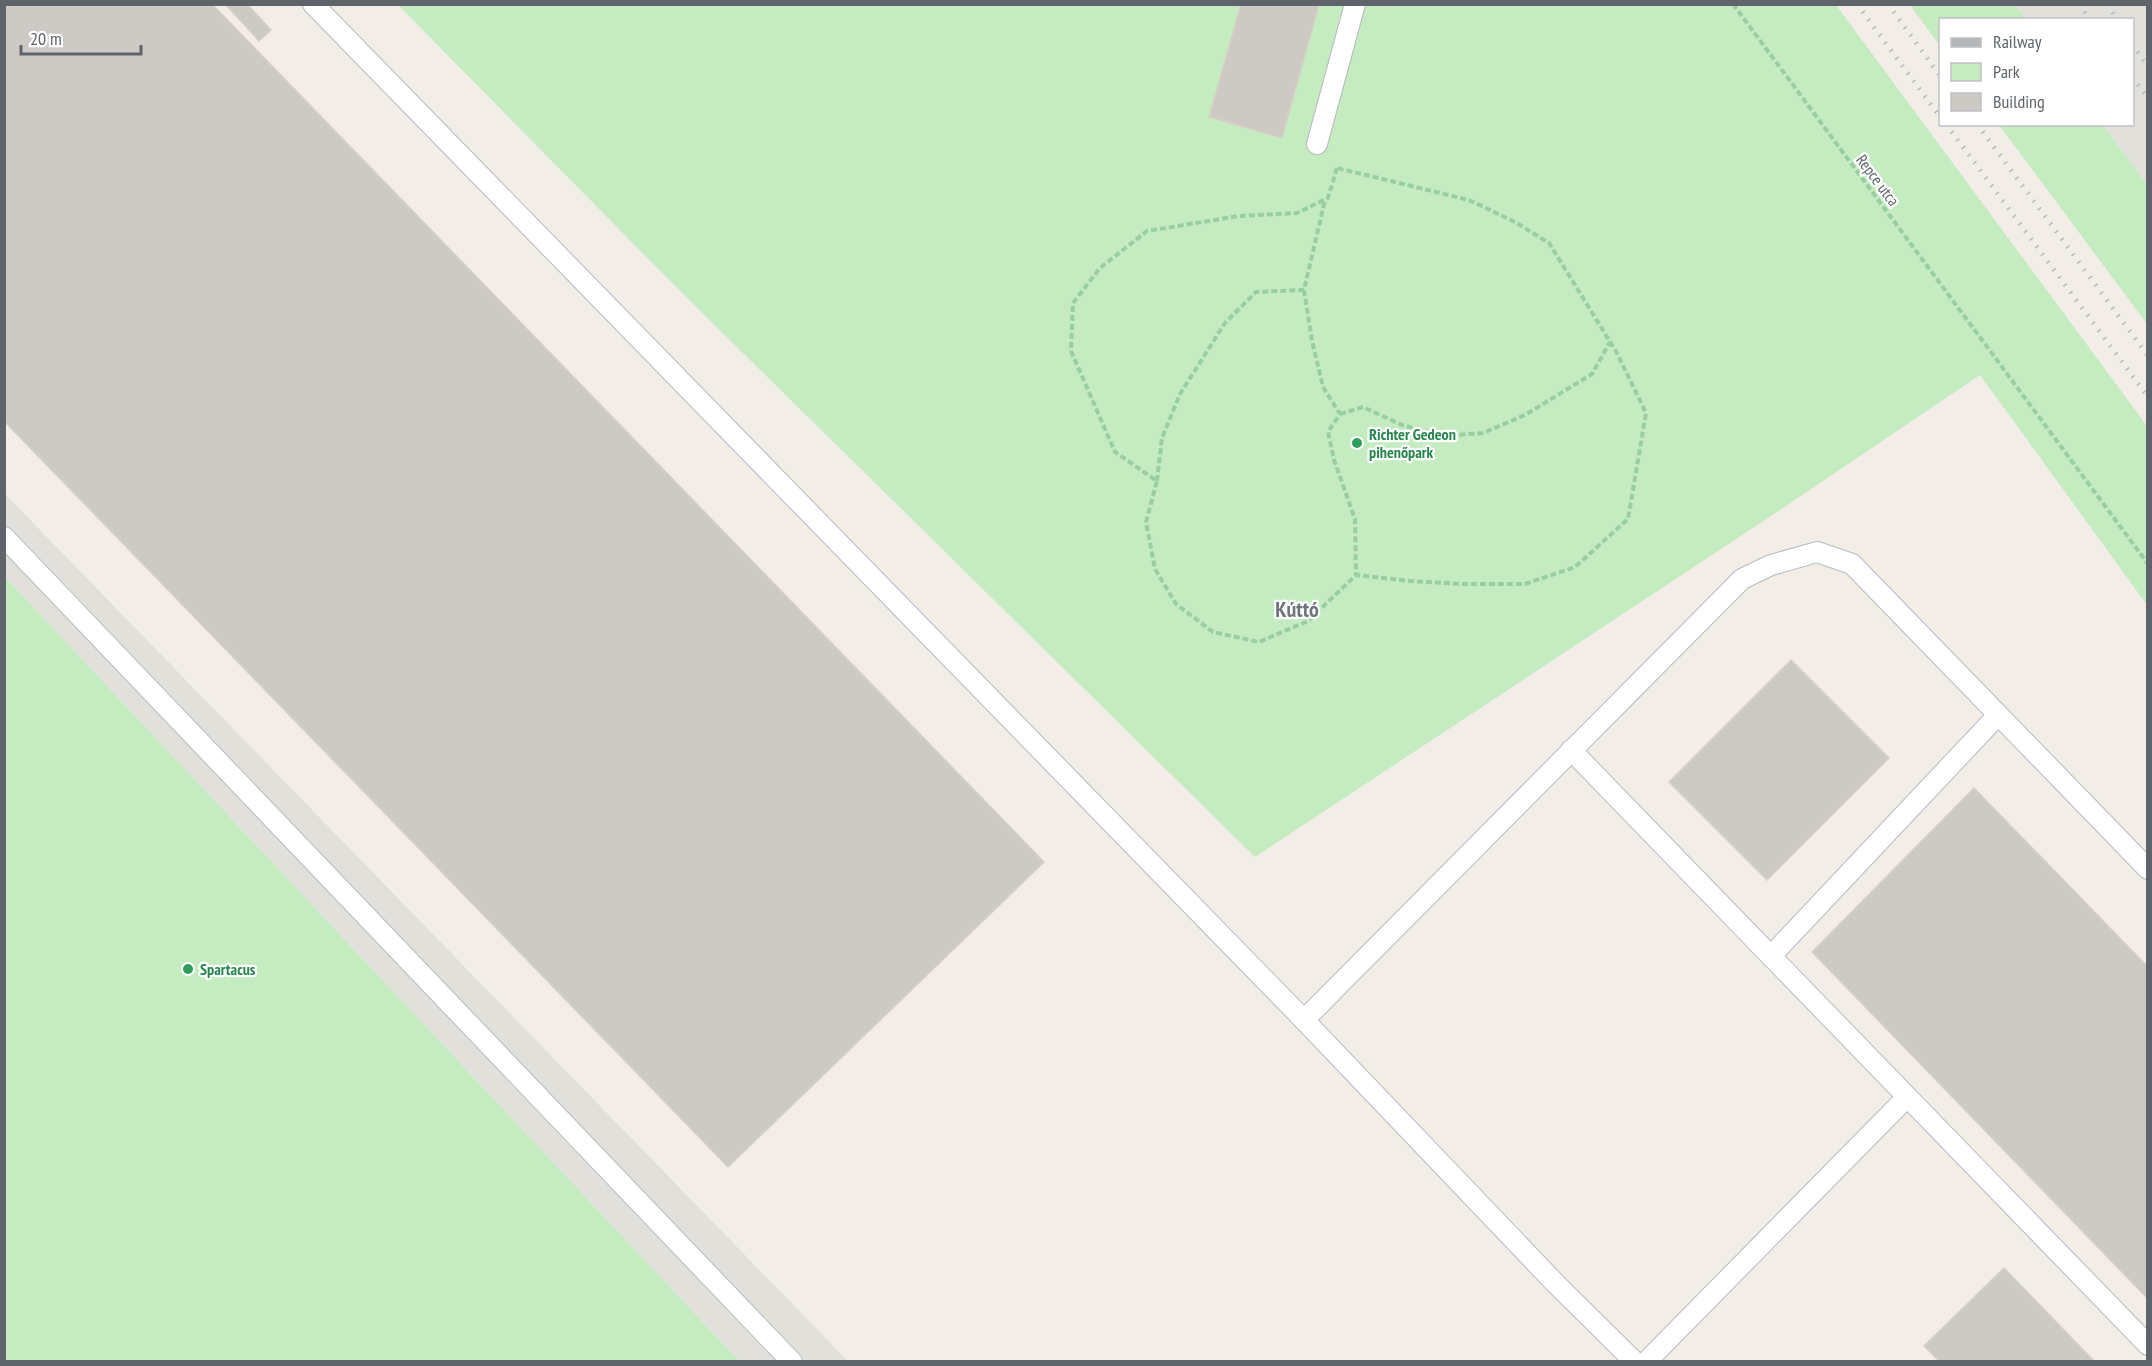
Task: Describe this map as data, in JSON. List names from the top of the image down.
{
  "streets": {
    "path": ["Repce utca"]
  },
  "districts": ["Kúttó"],
  "places": ["Richter Gedeon pihenőpark", "Spartacus"],
  "legend": ["Railway", "Park", "Building"],
  "scale_bar": "20 m"
}
